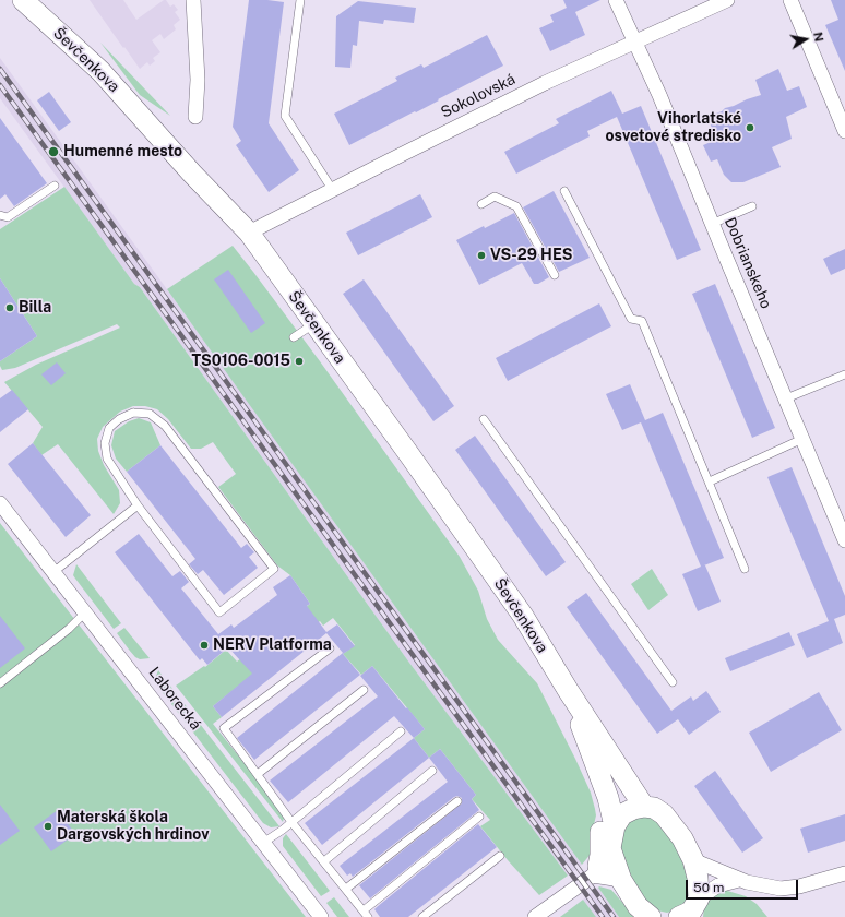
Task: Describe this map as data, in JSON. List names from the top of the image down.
{
  "streets": {
    "main road": ["Ševčenkova"],
    "street": ["Sokolovská", "Dobrianskeho", "Laborecká"]
  },
  "crossings": [
    ["Ševčenkova", "Sokolovská"],
    ["Sokolovská", "Dobrianskeho"]
  ],
  "places": [
    "Vihorlatské osvetové stredisko",
    "Humenné mesto",
    "VS-29 HES",
    "Billa",
    "TS0106-0015",
    "NERV Platforma",
    "Materská škola Dargovských hrdinov"
  ],
  "scale_bar": "50 m",
  "north": "right"
}
